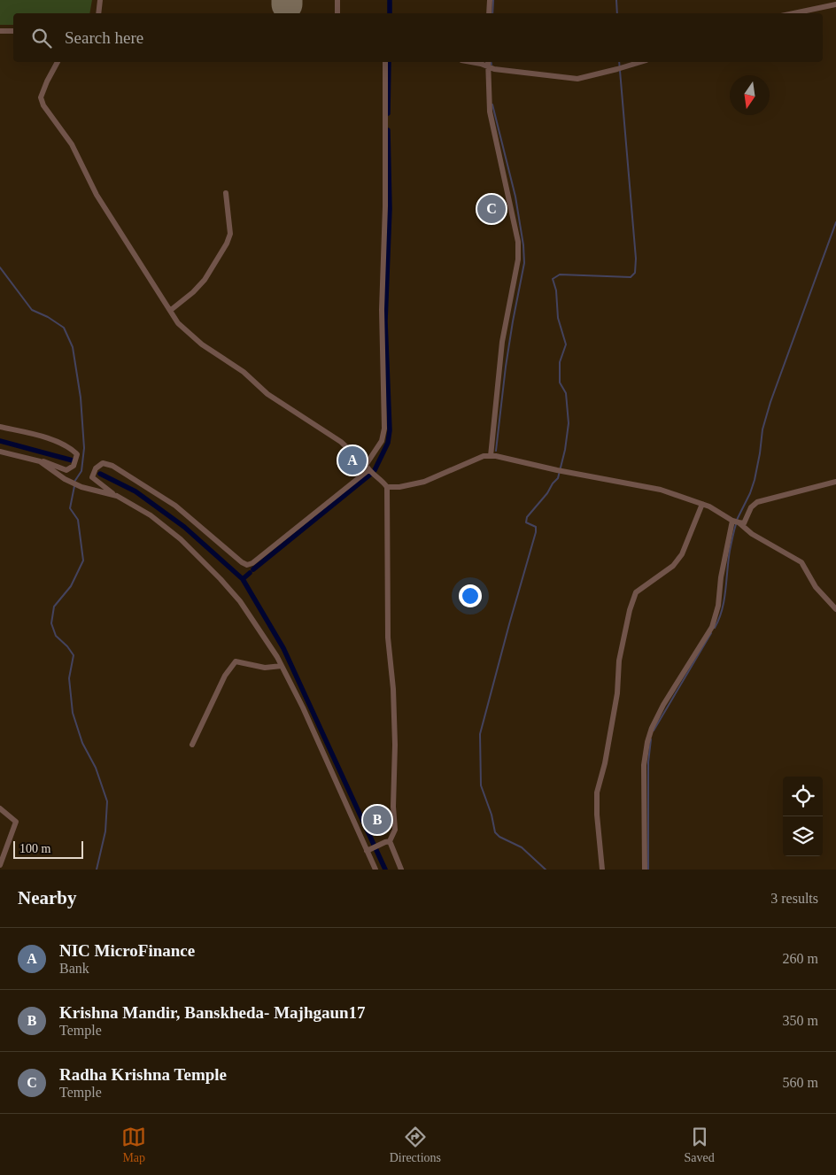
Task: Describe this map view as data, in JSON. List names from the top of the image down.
{
  "scale_bar": "100 m",
  "north": "bottom",
  "page": {
    "search": "Search here",
    "pins": ["C", "A", "B"],
    "scale": "100 m",
    "heading": ["Nearby", "3 results"],
    "list": [
      {
        "mark": "A",
        "name": "NIC MicroFinance",
        "note": "Bank",
        "value": "260 m"
      },
      {
        "mark": "B",
        "name": "Krishna Mandir, Banskheda- Majhgaun17",
        "note": "Temple",
        "value": "350 m"
      },
      {
        "mark": "C",
        "name": "Radha Krishna Temple",
        "note": "Temple",
        "value": "560 m"
      }
    ],
    "nav": ["Map", "Directions", "Saved"]
  }
}
